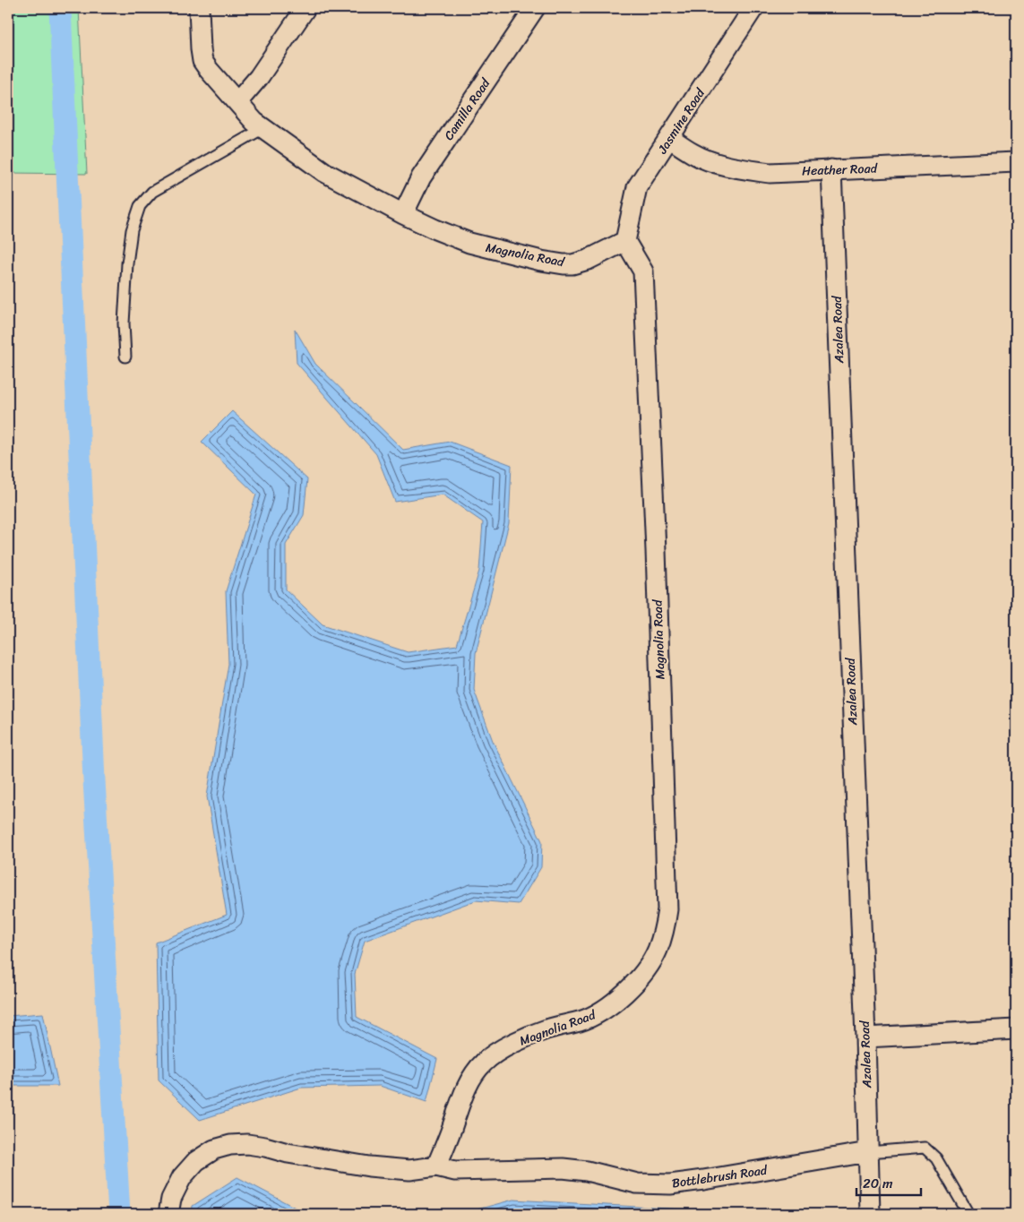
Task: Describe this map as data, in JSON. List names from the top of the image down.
{
  "streets": {
    "street": [
      "Camilla Road",
      "Jasmine Road",
      "Heather Road",
      "Magnolia Road",
      "Azalea Road",
      "Bottlebrush Road"
    ]
  },
  "crossings": [
    ["Camilla Road", "Magnolia Road"],
    ["Jasmine Road", "Heather Road"],
    ["Jasmine Road", "Magnolia Road"],
    ["Heather Road", "Azalea Road"],
    ["Magnolia Road", "Bottlebrush Road"],
    ["Azalea Road", "Bottlebrush Road"]
  ],
  "scale_bar": "20 m"
}
